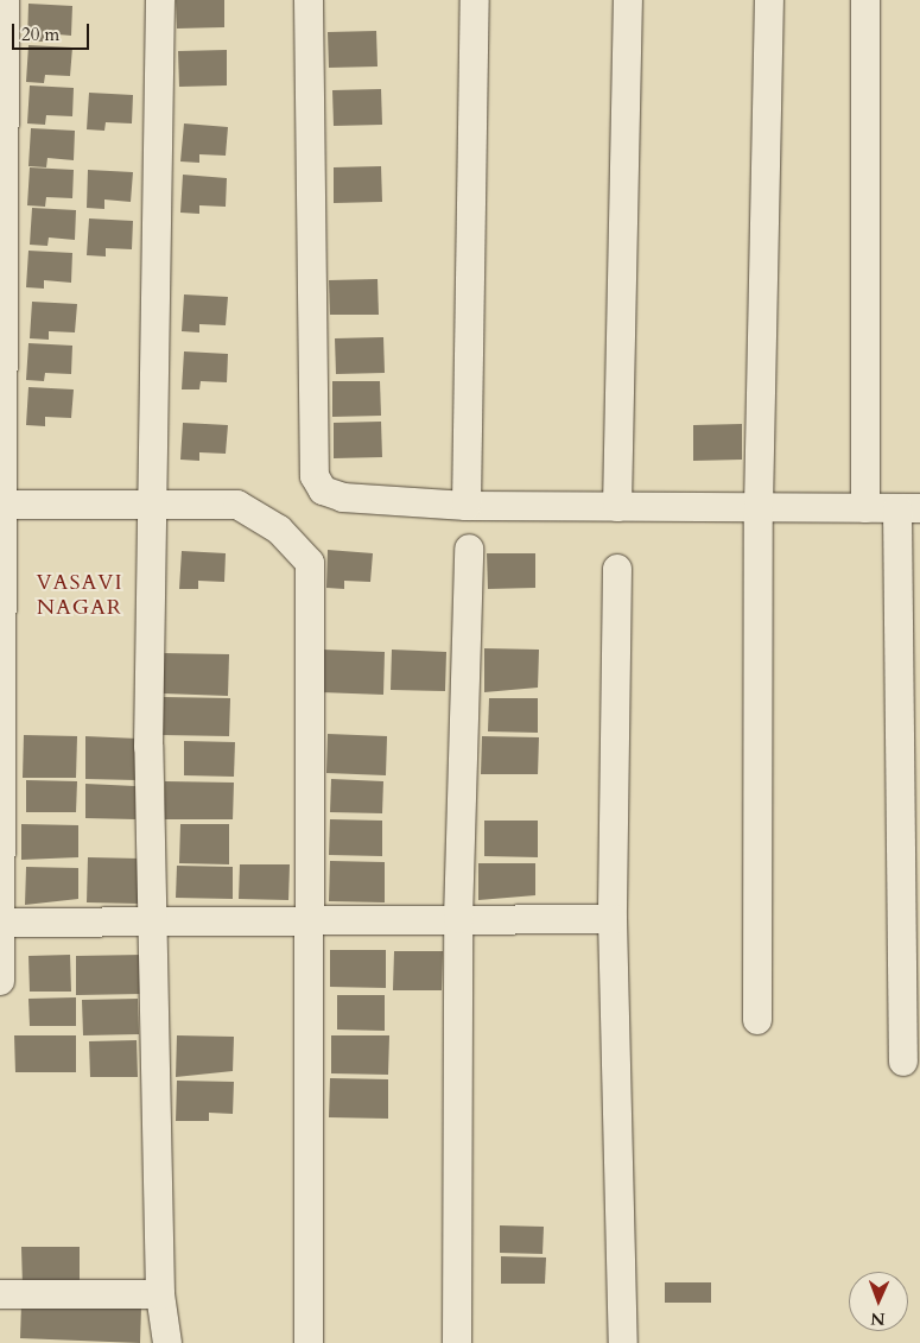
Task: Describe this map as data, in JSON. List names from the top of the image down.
{
  "districts": ["VASAVI NAGAR"],
  "scale_bar": "20 m",
  "north": "bottom"
}
